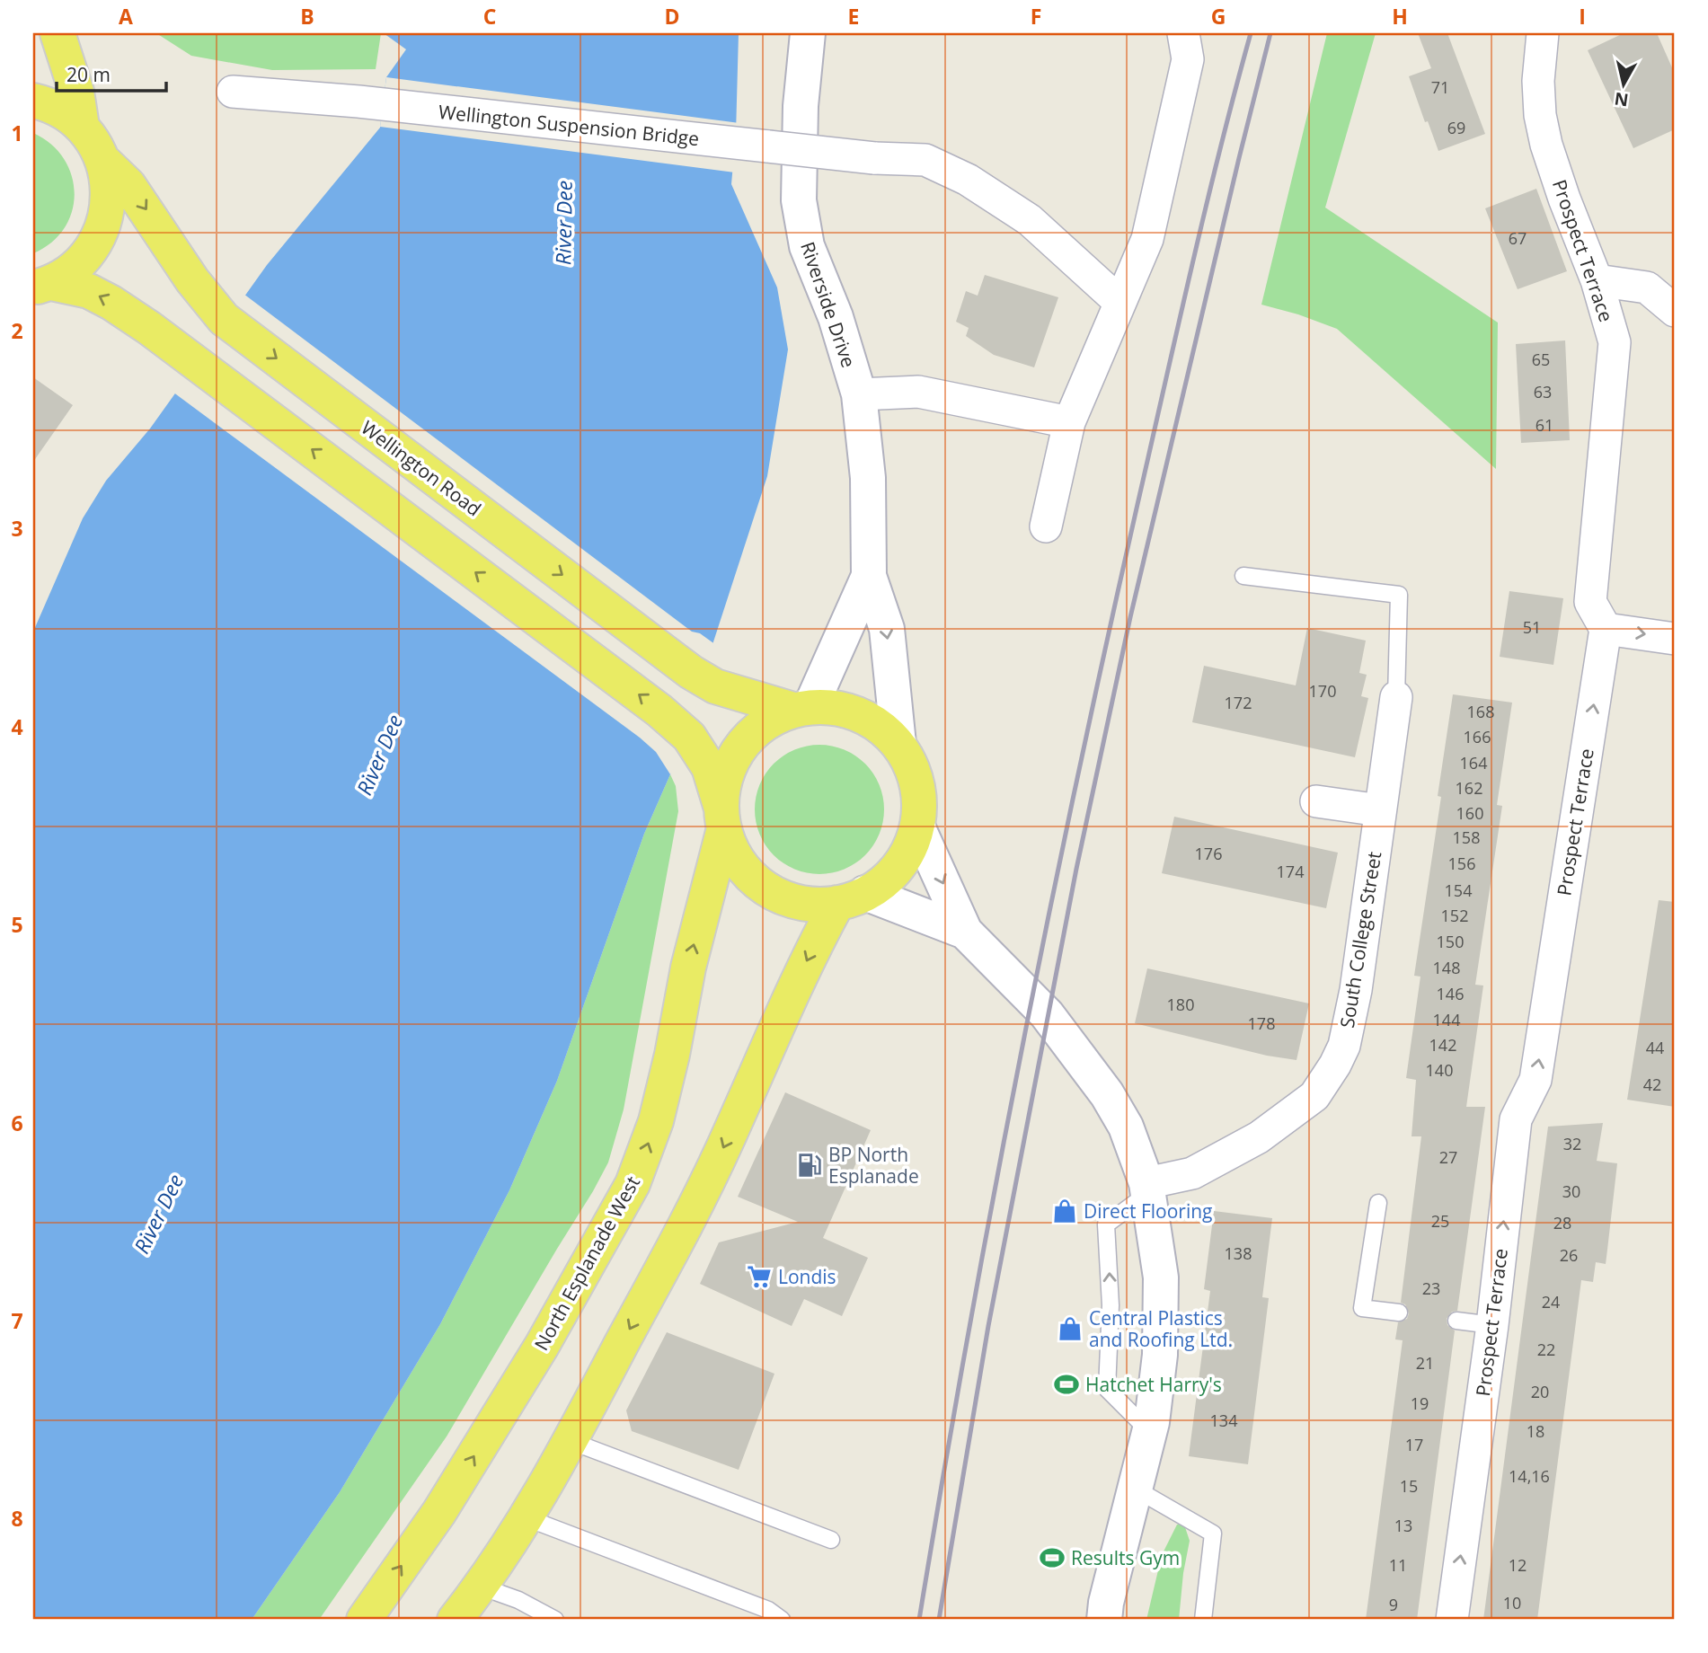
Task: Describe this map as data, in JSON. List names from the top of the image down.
{
  "streets": {
    "main road": ["Riverside Drive", "Wellington Road", "North Esplanade West"],
    "street": ["Wellington Suspension Bridge", "Prospect Terrace", "South College Street"]
  },
  "crossings": [
    ["Wellington Road", "North Esplanade West"]
  ],
  "one_way": ["Prospect Terrace"],
  "water": ["River Dee"],
  "places": {
    "fuel station": ["BP North Esplanade"],
    "shop": ["Direct Flooring", "Central Plastics and Roofing Ltd."],
    "supermarket": ["Londis"],
    "sports": ["Hatchet Harry's", "Results Gym"]
  },
  "house_numbers": [
    "71",
    "69",
    "67",
    "65",
    "63",
    "61",
    "51",
    "170",
    "172",
    "168",
    "166",
    "164",
    "162",
    "160",
    "158",
    "176",
    "156",
    "174",
    "154",
    "152",
    "150",
    "148",
    "146",
    "180",
    "144",
    "178",
    "142",
    "44",
    "140",
    "42",
    "32",
    "27",
    "30",
    "25",
    "28",
    "138",
    "26",
    "23",
    "24",
    "22",
    "21",
    "20",
    "19",
    "134",
    "18",
    "17",
    "14,16",
    "15",
    "13",
    "11",
    "12",
    "10",
    "9"
  ],
  "scale_bar": "20 m",
  "north": "bottom",
  "grid": {
    "columns": [
      "A",
      "B",
      "C",
      "D",
      "E",
      "F",
      "G",
      "H",
      "I"
    ],
    "rows": [
      "1",
      "2",
      "3",
      "4",
      "5",
      "6",
      "7",
      "8"
    ]
  }
}
